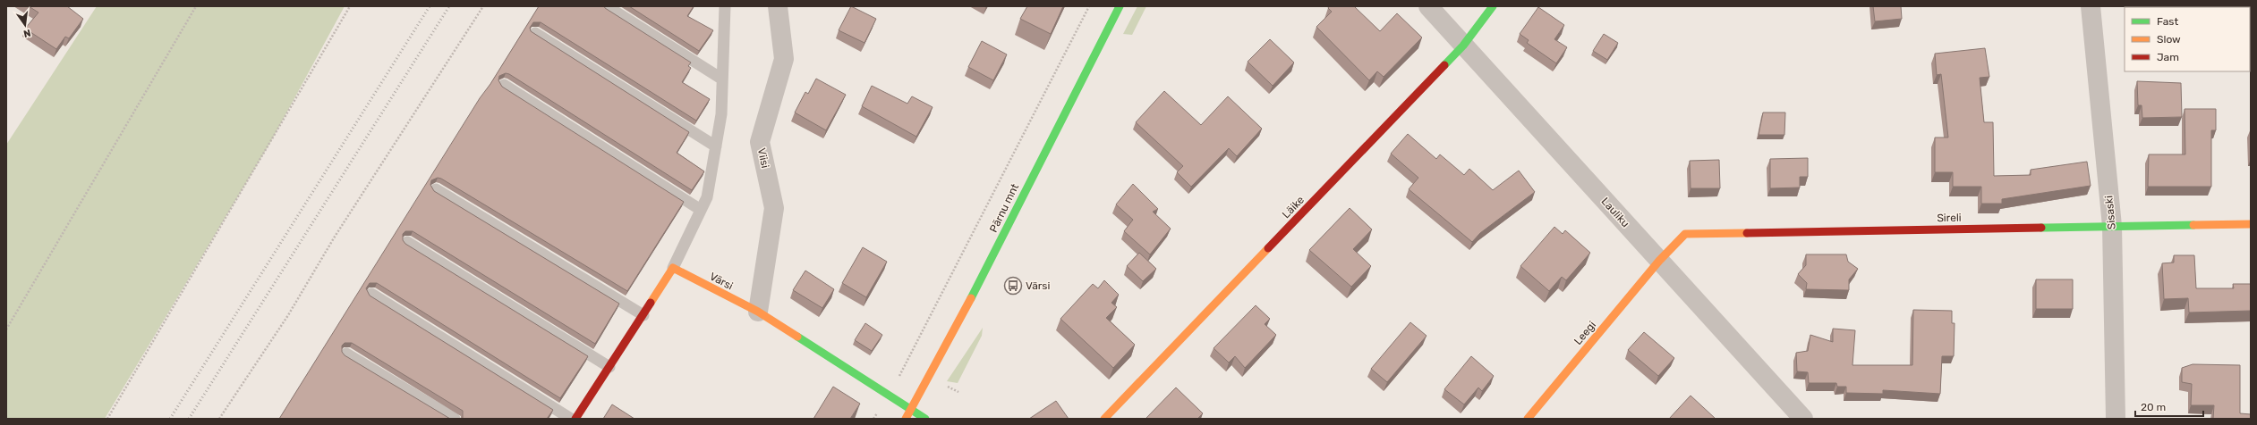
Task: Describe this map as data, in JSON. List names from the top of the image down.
{
  "streets": {
    "street": [
      "Viisi",
      "Läike",
      "Pärnu mnt",
      "Lauliku",
      "Sisaski",
      "Sireli",
      "Värsi",
      "Leegi"
    ]
  },
  "crossings": [
    ["Viisi", "Värsi"],
    ["Läike", "Lauliku"],
    ["Pärnu mnt", "Värsi"],
    ["Lauliku", "Sireli"],
    ["Lauliku", "Leegi"],
    ["Sisaski", "Sireli"],
    ["Sireli", "Leegi"]
  ],
  "places": {
    "bus stop": ["Värsi"]
  },
  "legend": ["Fast", "Slow", "Jam"],
  "scale_bar": "20 m",
  "north": "bottom"
}
